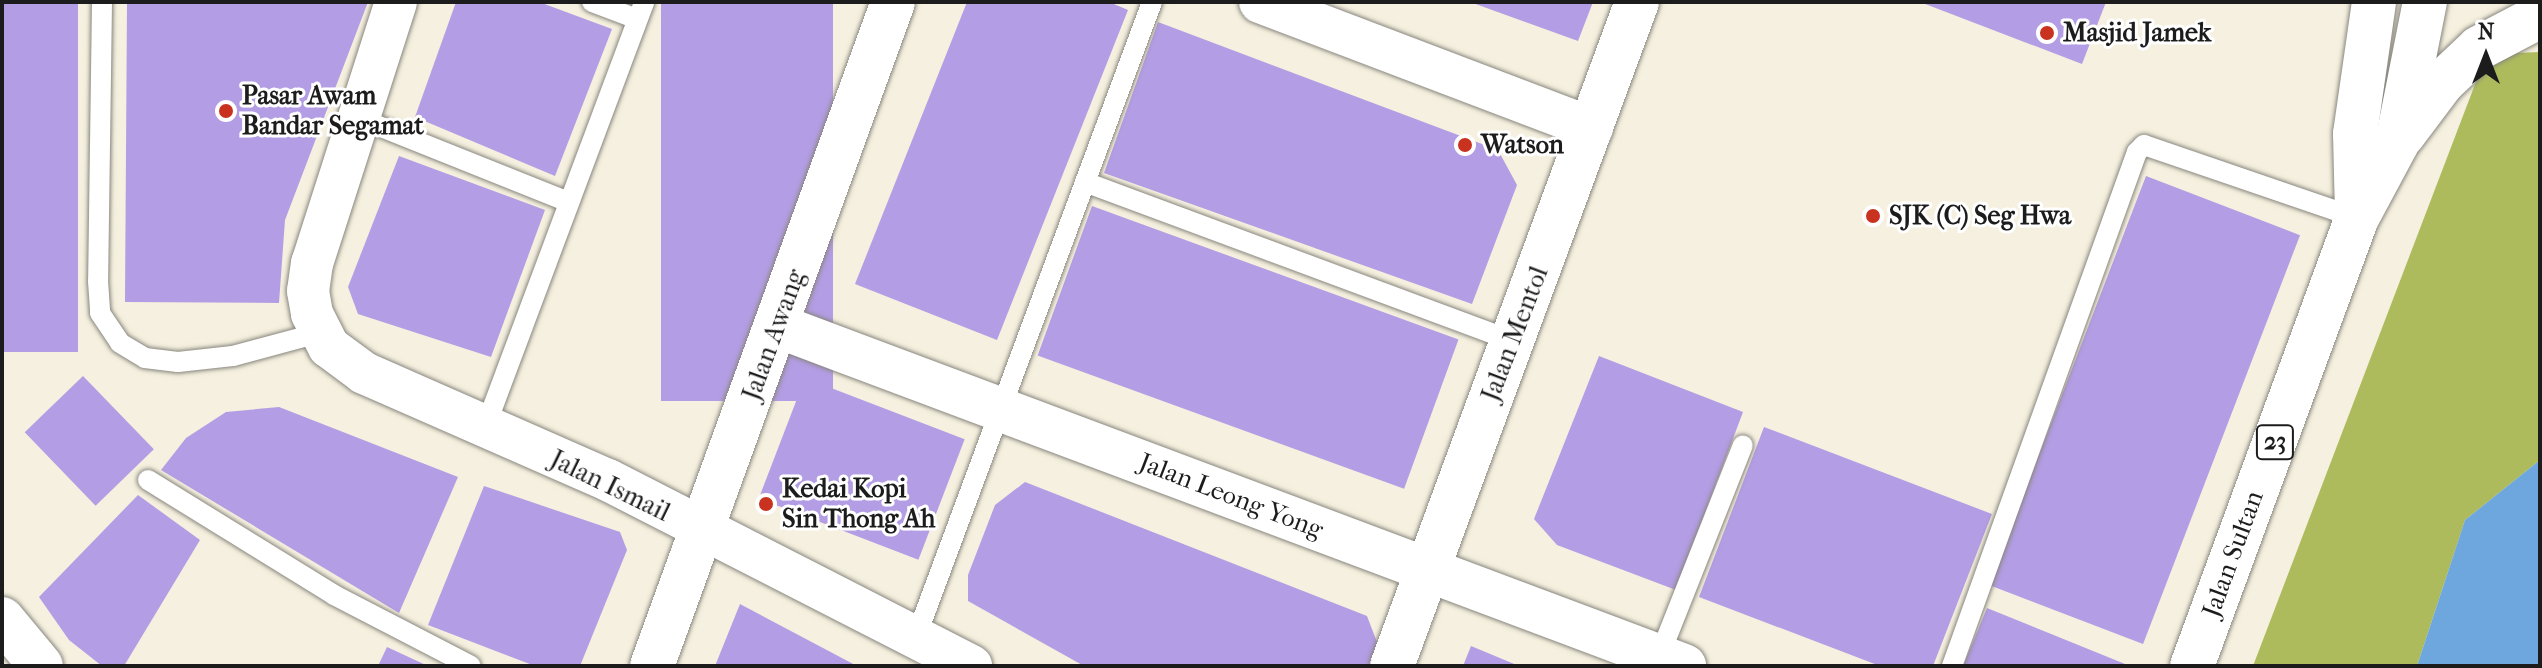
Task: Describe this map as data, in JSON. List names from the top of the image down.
{
  "streets": {
    "main road": [
      "Jalan Mentol",
      "Jalan Awang",
      "23",
      "Jalan Leong Yong",
      "Jalan Sultan"
    ],
    "street": ["Jalan Ismail"]
  },
  "crossings": [
    ["Jalan Mentol", "Jalan Leong Yong"],
    ["Jalan Awang", "Jalan Ismail"],
    ["Jalan Awang", "Jalan Leong Yong"]
  ],
  "places": [
    "Masjid Jamek",
    "Pasar Awam Bandar Segamat",
    "Watson",
    "SJK (C) Seg Hwa",
    "Kedai Kopi Sin Thong Ah"
  ],
  "north": "top"
}
